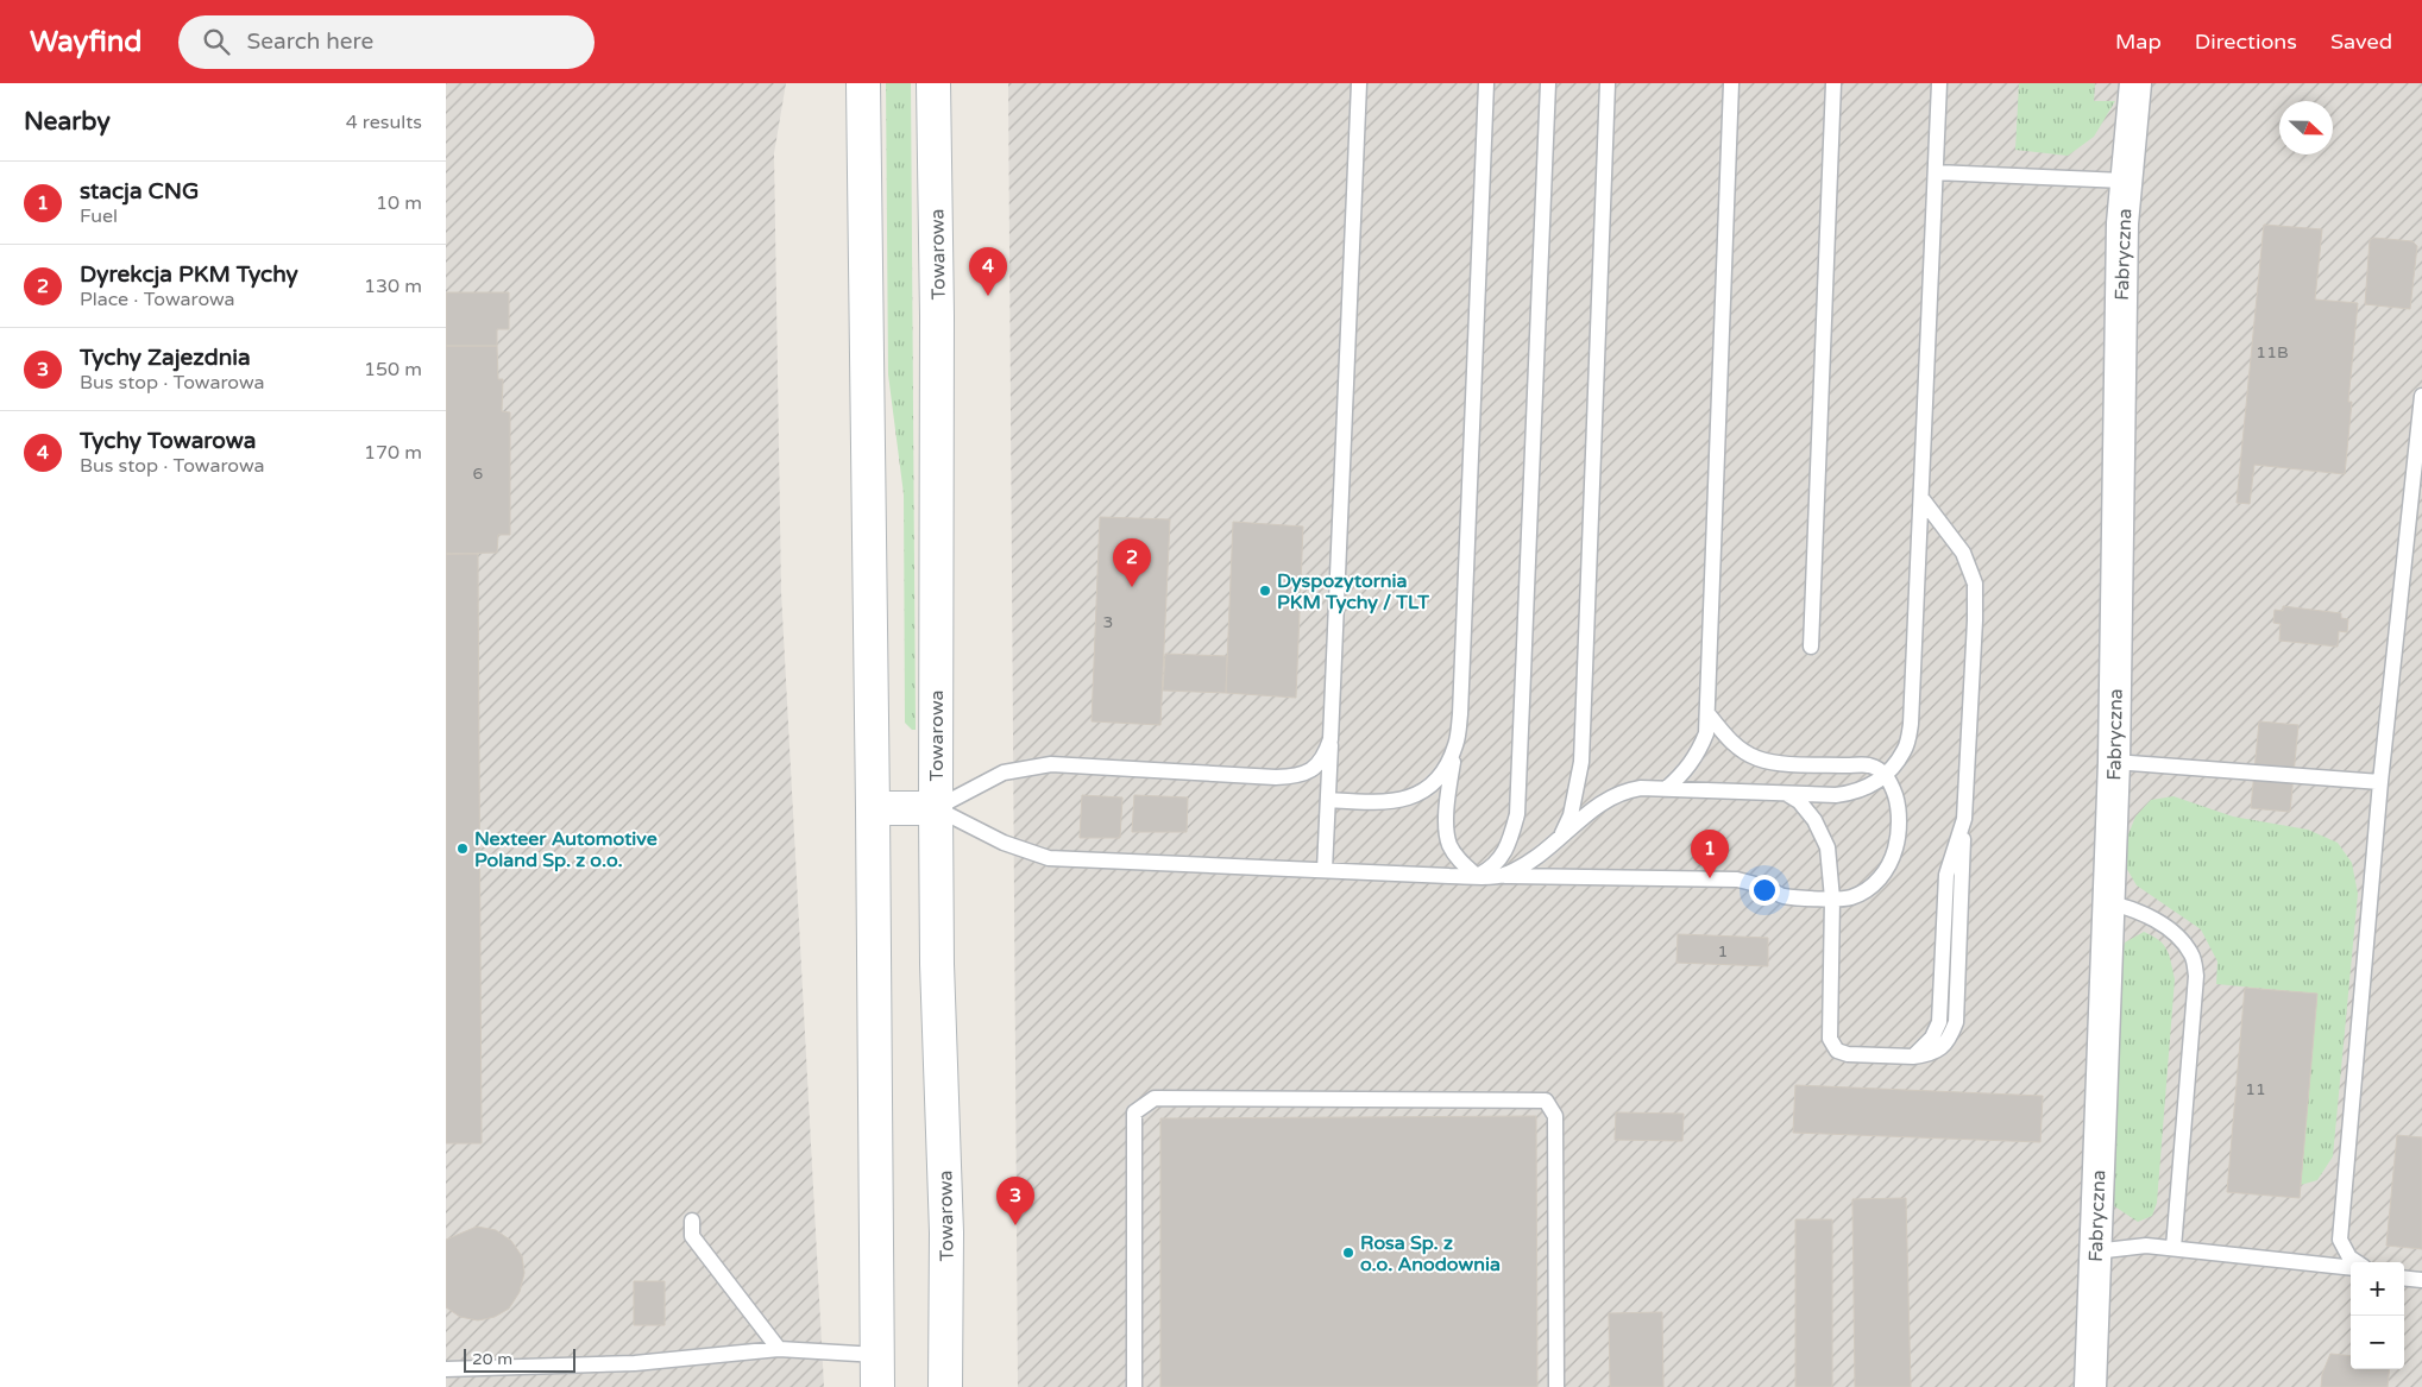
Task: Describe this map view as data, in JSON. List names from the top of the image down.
{
  "streets": {
    "street": ["Towarowa", "Fabryczna"]
  },
  "places": ["Dyspozytornia PKM Tychy / TLT", "Nexteer Automotive Poland Sp. z o.o.", "Rosa Sp. z o.o. Anodownia"],
  "house_numbers": [
    "11B",
    "6",
    "3",
    "1",
    "11"
  ],
  "scale_bar": "20 m",
  "north": "right",
  "page": {
    "header": "Wayfind",
    "search": "Search here",
    "nav": ["Map", "Directions", "Saved"],
    "heading": ["Nearby", "4 results"],
    "list": [
      {
        "mark": "1",
        "name": "stacja CNG",
        "note": "Fuel",
        "value": "10 m"
      },
      {
        "mark": "2",
        "name": "Dyrekcja PKM Tychy",
        "note": "Place · Towarowa",
        "value": "130 m"
      },
      {
        "mark": "3",
        "name": "Tychy Zajezdnia",
        "note": "Bus stop · Towarowa",
        "value": "150 m"
      },
      {
        "mark": "4",
        "name": "Tychy Towarowa",
        "note": "Bus stop · Towarowa",
        "value": "170 m"
      }
    ],
    "pins": [
      "4",
      "2",
      "1",
      "3"
    ],
    "map_buttons": ["+", "−"],
    "scale": "20 m"
  }
}
